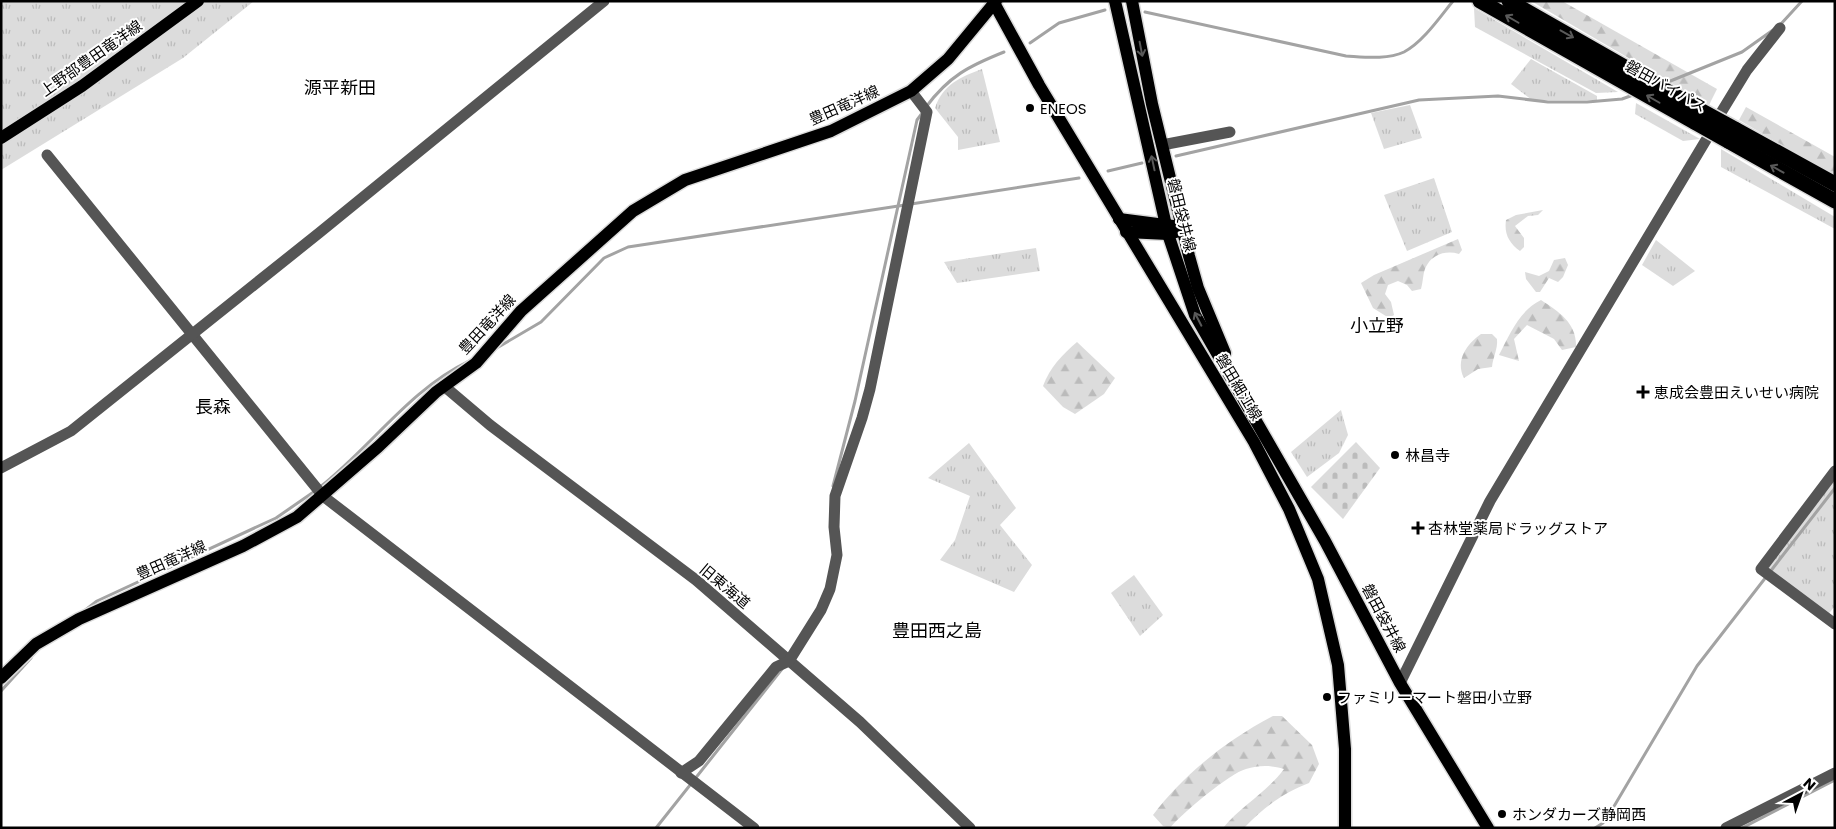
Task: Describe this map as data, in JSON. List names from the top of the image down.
{
  "streets": {
    "highway": ["磐田バイパス"],
    "main road": [
      "上野部豊田竜洋線",
      "豊田竜洋線",
      "磐田袋井線",
      "磐田細江線"
    ],
    "street": ["旧東海道"]
  },
  "crossings": [
    ["豊田竜洋線", "磐田細江線"],
    ["豊田竜洋線", "旧東海道"]
  ],
  "districts": [
    "源平新田",
    "小立野",
    "長森",
    "豊田西之島"
  ],
  "places": {
    "other": [
      "ENEOS",
      "林昌寺",
      "ファミリーマート磐田小立野",
      "ホンダカーズ静岡西"
    ],
    "health": ["恵成会豊田えいせい病院", "杏林堂薬局ドラッグストア"]
  },
  "north": "top right"
}
